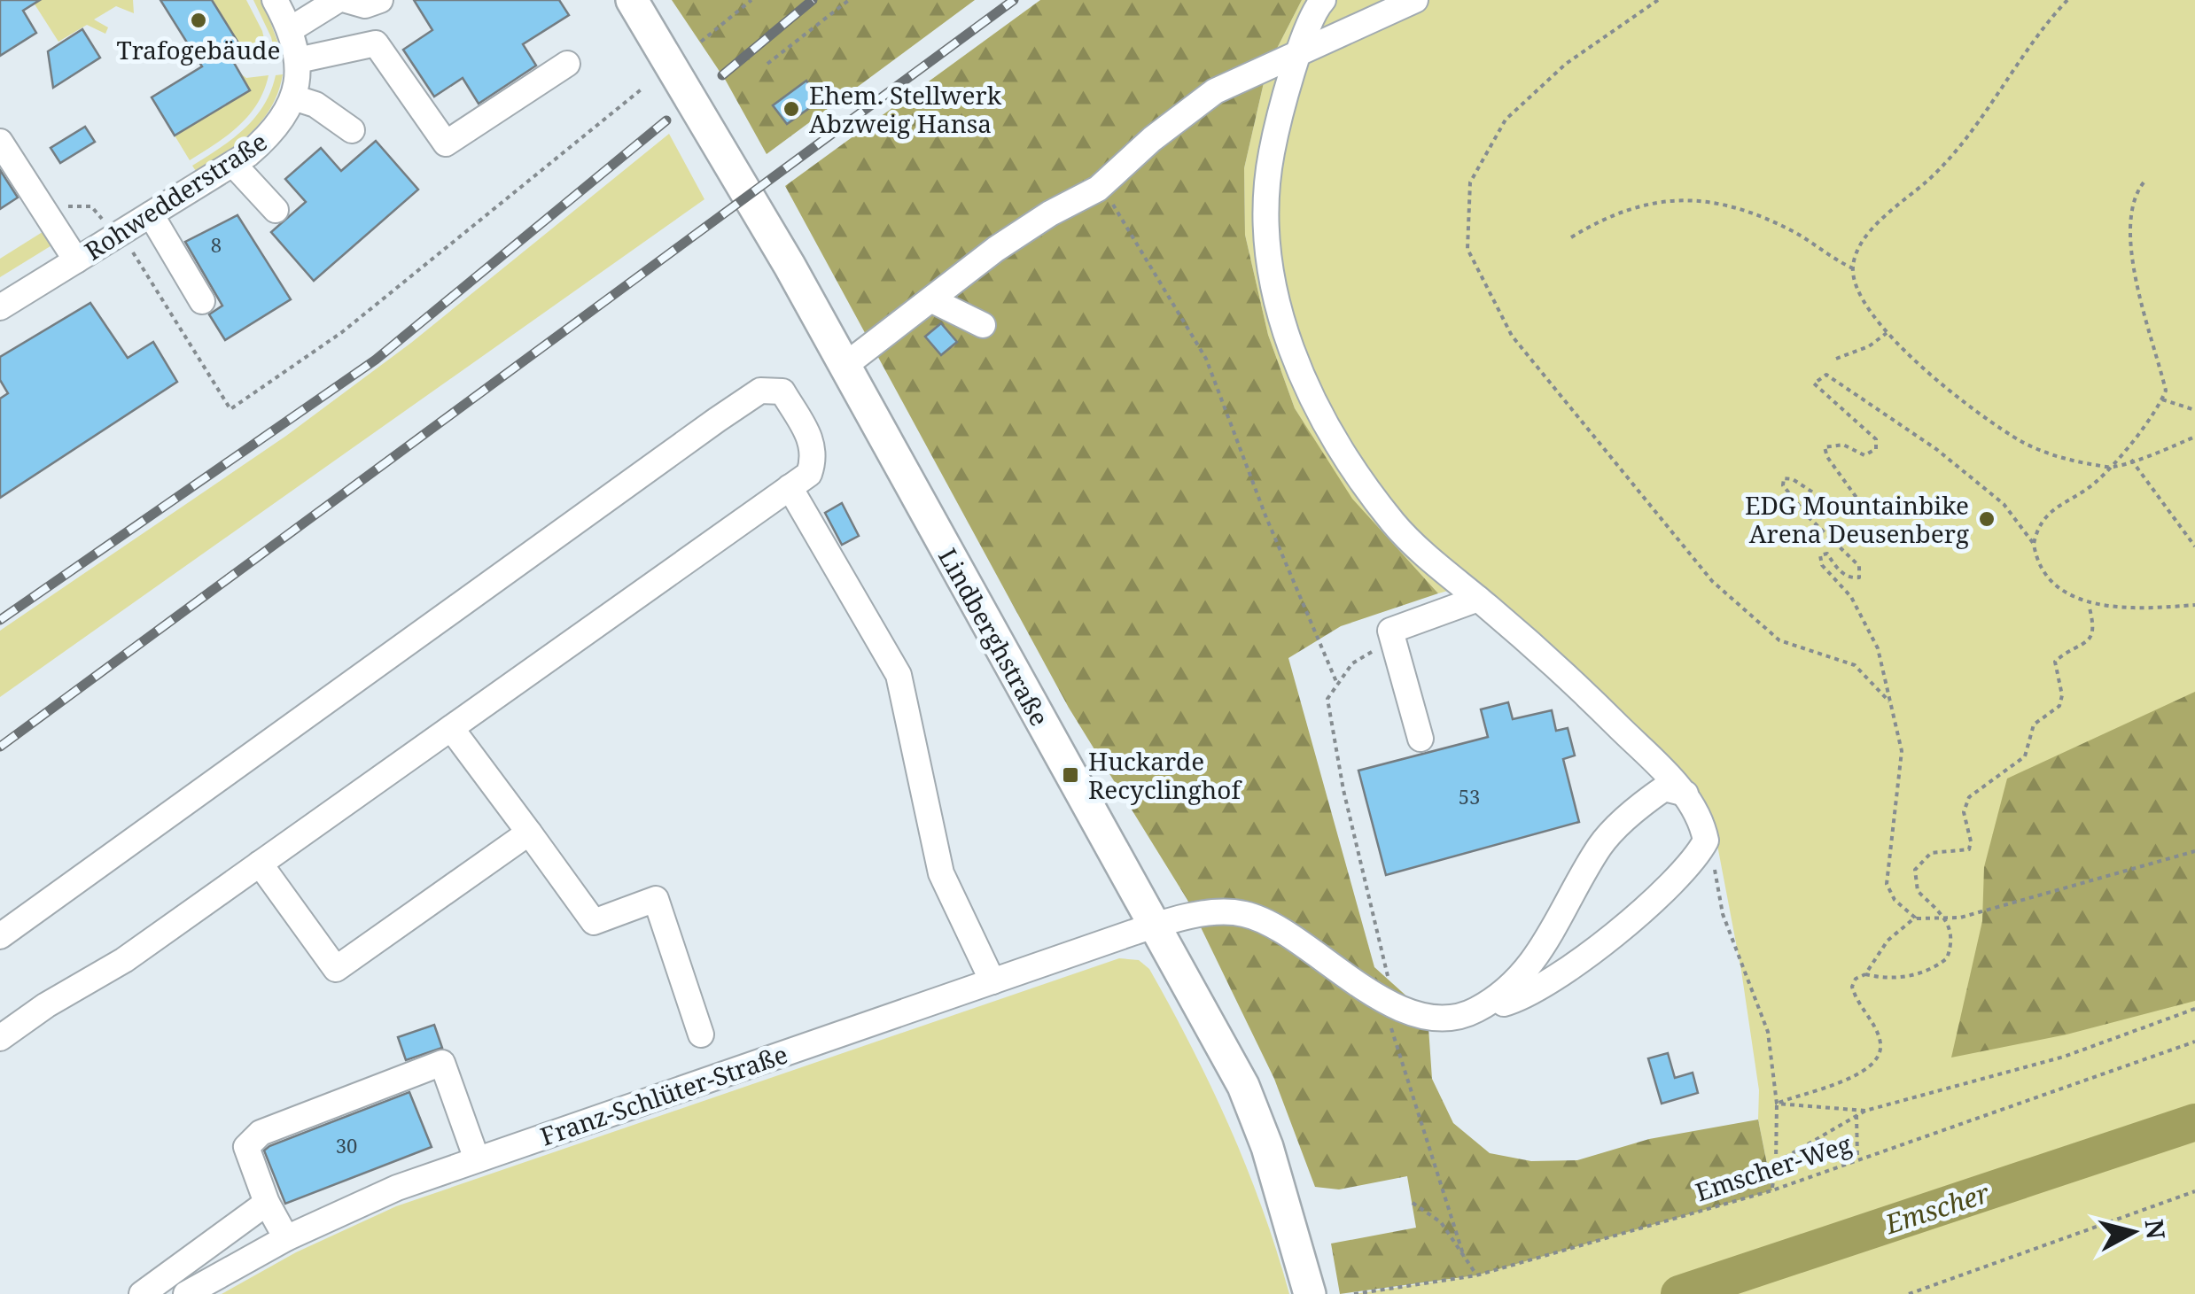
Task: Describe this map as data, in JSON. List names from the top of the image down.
{
  "streets": {
    "main road": ["Lindberghstraße"],
    "street": ["Rohwedderstraße", "Franz-Schlüter-Straße"],
    "path": ["Emscher-Weg"]
  },
  "crossings": [
    ["Lindberghstraße", "Franz-Schlüter-Straße"]
  ],
  "water": ["Emscher"],
  "places": {
    "other": ["Trafogebäude", "Ehem. Stellwerk Abzweig Hansa", "EDG Mountainbike Arena Deusenberg"],
    "transit": ["Huckarde Recyclinghof"]
  },
  "house_numbers": ["8", "53", "30"],
  "north": "right"
}
